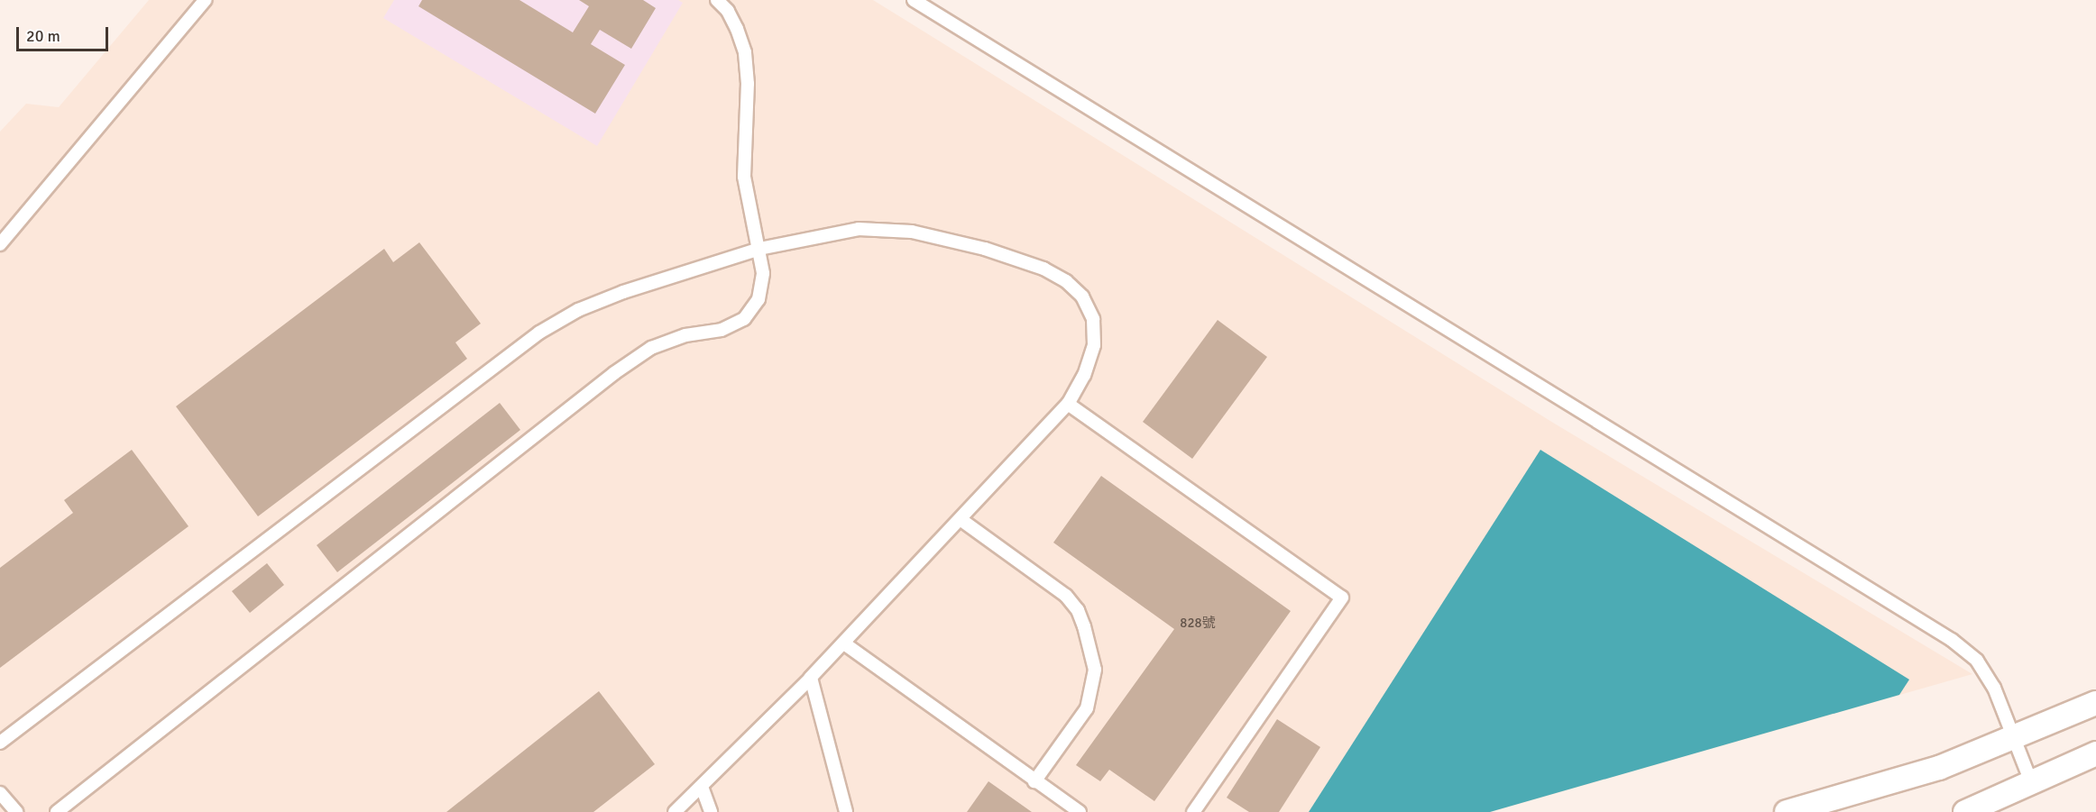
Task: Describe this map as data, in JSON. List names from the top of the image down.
{
  "house_numbers": ["828號"],
  "scale_bar": "20 m"
}
